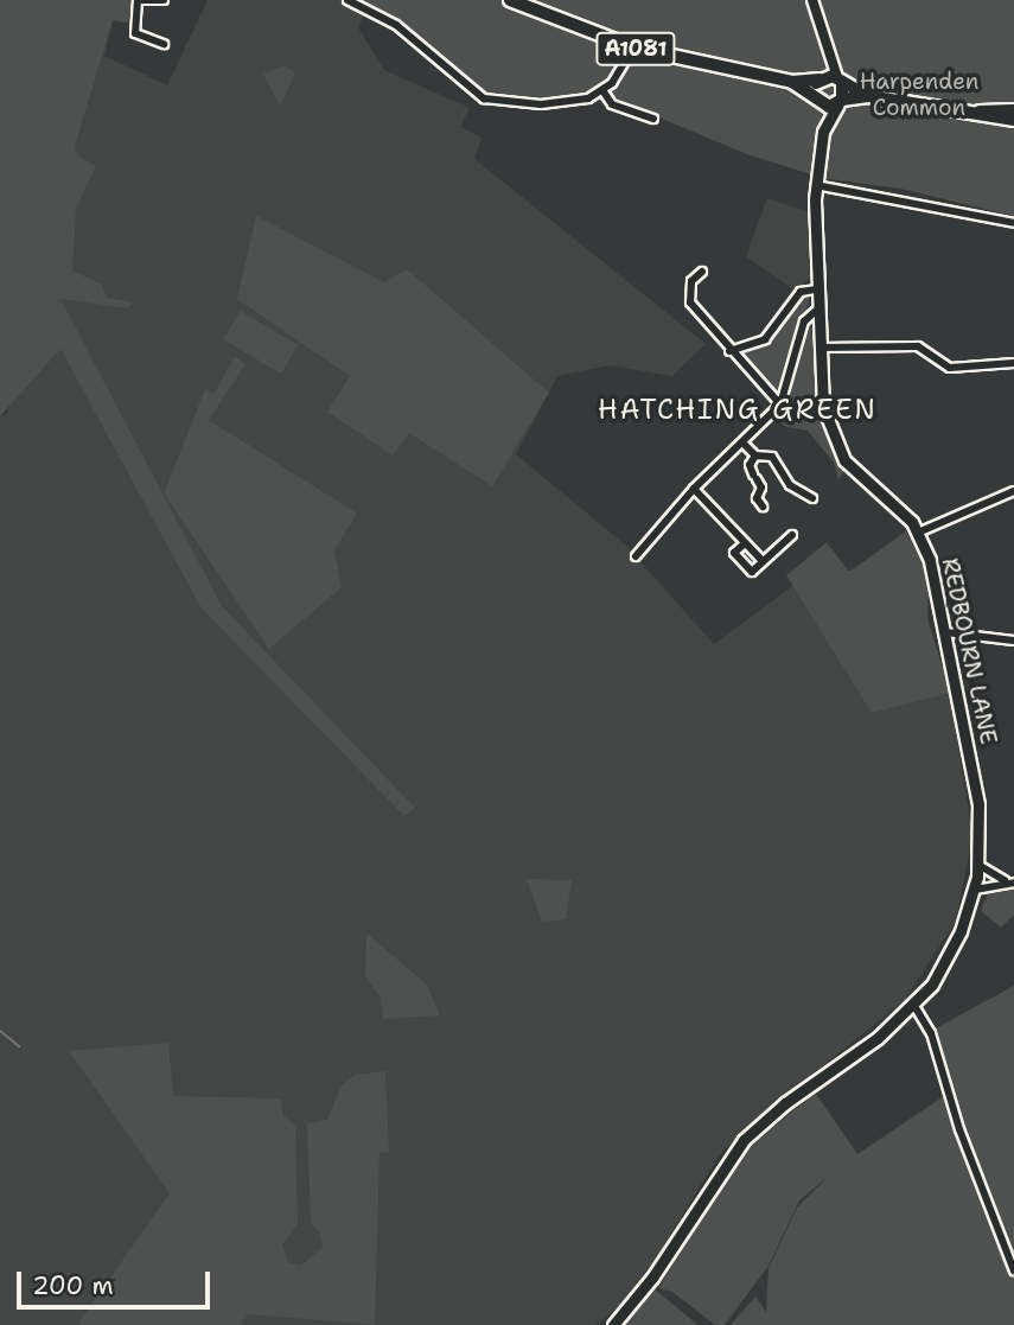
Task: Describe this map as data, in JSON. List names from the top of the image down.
{
  "streets": {
    "main road": ["A1081", "REDBOURN LANE"]
  },
  "crossings": [
    ["A1081", "REDBOURN LANE"]
  ],
  "districts": ["HATCHING GREEN"],
  "parks": ["Harpenden Common"],
  "scale_bar": "200 m"
}
